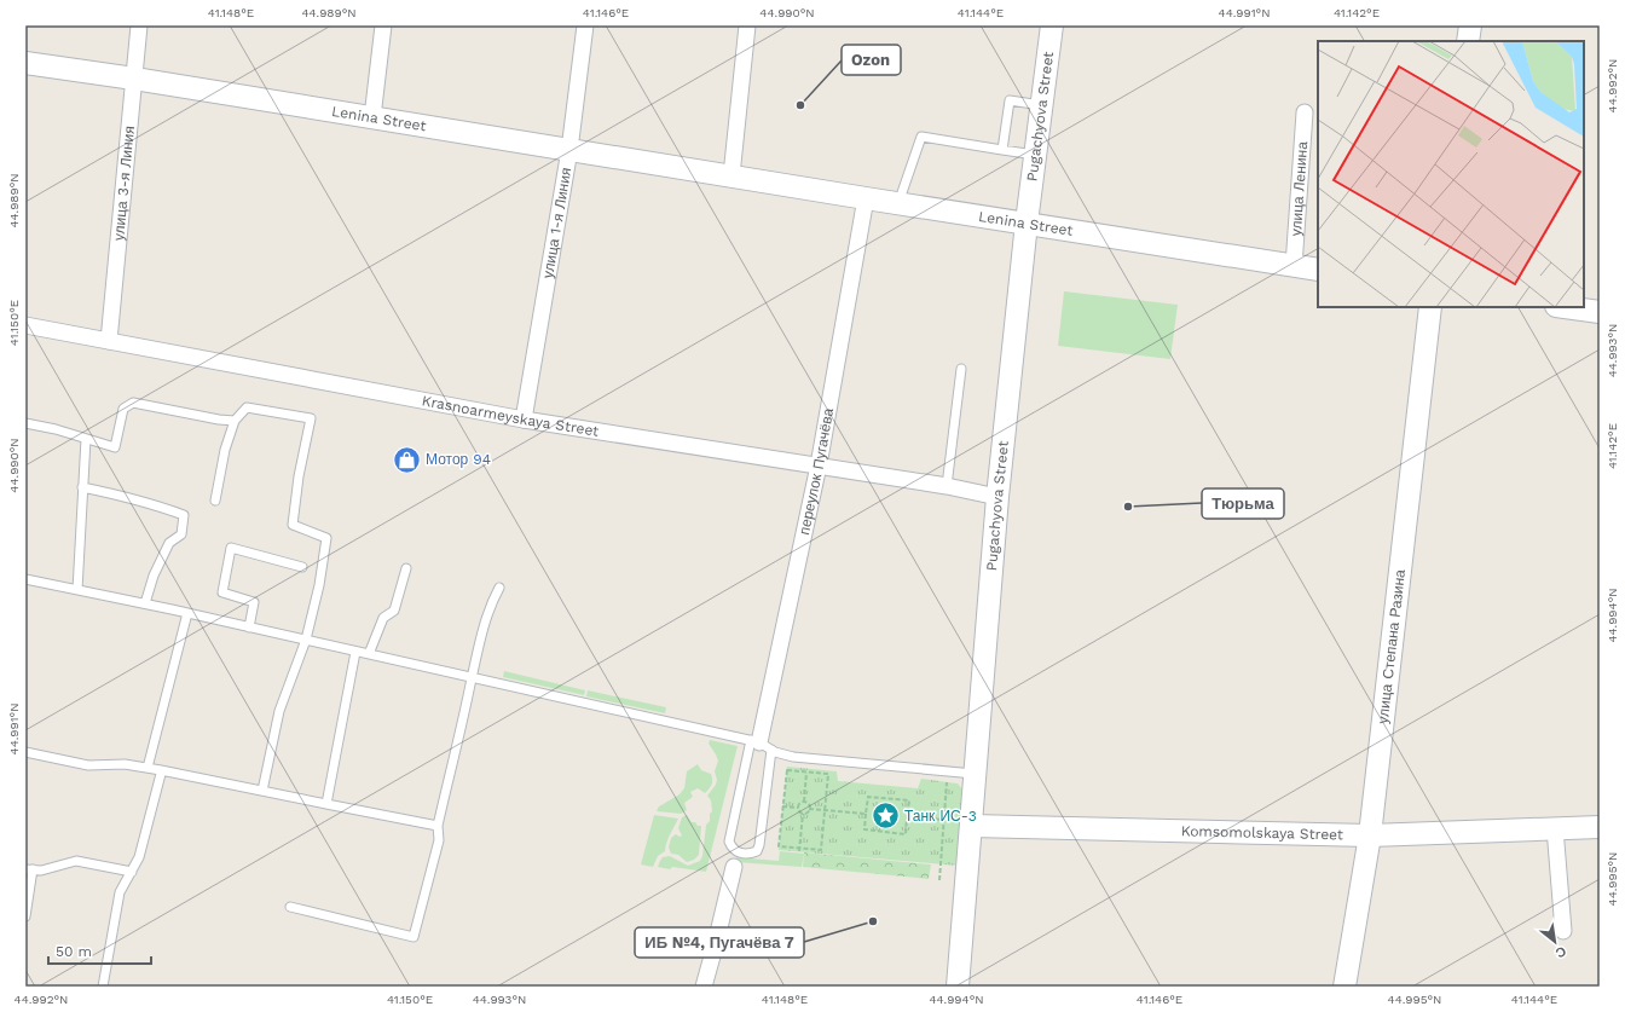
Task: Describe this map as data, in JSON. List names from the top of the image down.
{
  "streets": {
    "main road": [
      "Pugachyova Street",
      "Lenina Street",
      "улица Степана Разина",
      "Komsomolskaya Street"
    ],
    "street": [
      "улица 3-я Линия",
      "улица Ленина",
      "улица 1-я Линия",
      "Krasnoarmeyskaya Street",
      "переулок Пугачёва"
    ]
  },
  "crossings": [
    ["Pugachyova Street", "Lenina Street"],
    ["Pugachyova Street", "Krasnoarmeyskaya Street"],
    ["Pugachyova Street", "Komsomolskaya Street"],
    ["Lenina Street", "улица 3-я Линия"],
    ["Lenina Street", "улица Ленина"],
    ["Lenina Street", "улица 1-я Линия"],
    ["Lenina Street", "переулок Пугачёва"],
    ["улица 3-я Линия", "Krasnoarmeyskaya Street"],
    ["улица 1-я Линия", "Krasnoarmeyskaya Street"],
    ["Krasnoarmeyskaya Street", "переулок Пугачёва"],
    ["улица Степана Разина", "Komsomolskaya Street"]
  ],
  "places": {
    "other": ["Ozon", "Тюрьма", "ИБ №4, Пугачёва 7"],
    "shop": ["Мотор 94"],
    "place": ["Танк ИС-3"]
  },
  "scale_bar": "50 m",
  "north": "bottom right",
  "coordinates": [
    "41.148°E",
    "44.989°N",
    "41.146°E",
    "44.990°N",
    "41.144°E",
    "44.991°N",
    "41.142°E",
    "44.992°N",
    "41.150°E",
    "44.993°N",
    "44.994°N",
    "44.995°N"
  ]
}
